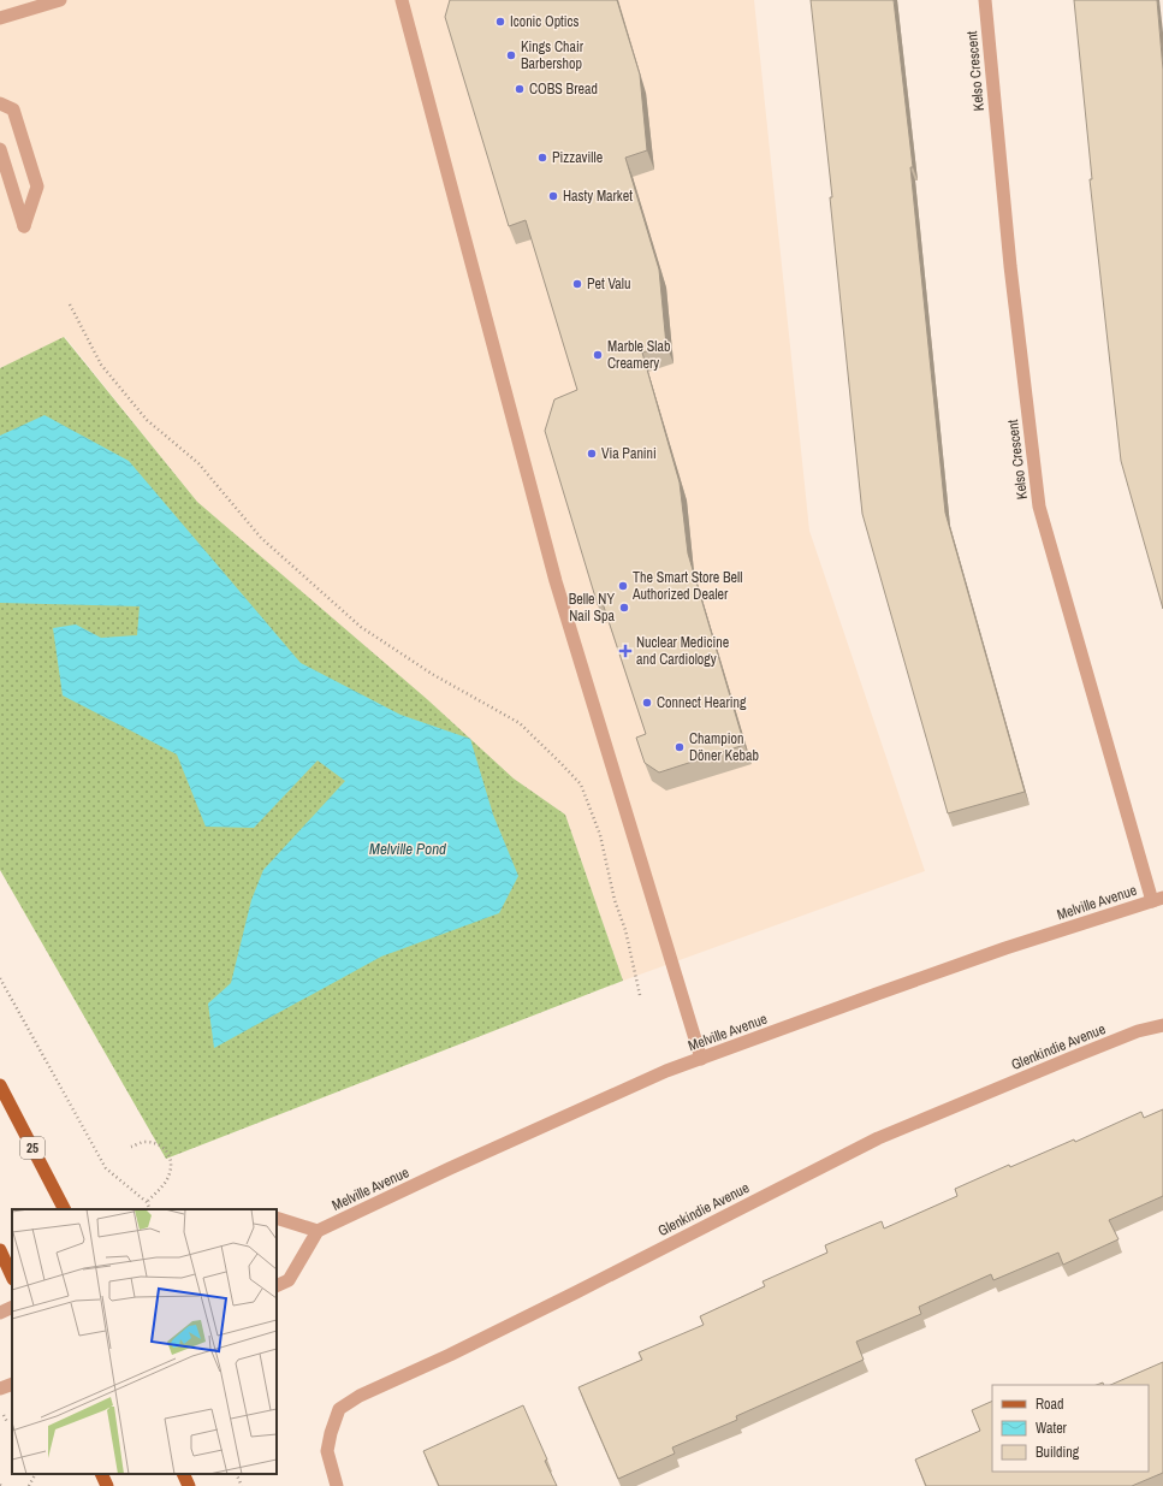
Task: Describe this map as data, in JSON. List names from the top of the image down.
{
  "streets": {
    "main road": ["25"],
    "street": ["Kelso Crescent", "Melville Avenue", "Glenkindie Avenue"]
  },
  "crossings": [
    ["Kelso Crescent", "Melville Avenue"]
  ],
  "water": ["Melville Pond"],
  "places": {
    "other": [
      "Iconic Optics",
      "Kings Chair Barbershop",
      "COBS Bread",
      "Pizzaville",
      "Hasty Market",
      "Pet Valu",
      "Marble Slab Creamery",
      "Via Panini",
      "The Smart Store Bell Authorized Dealer",
      "Belle NY Nail Spa",
      "Connect Hearing",
      "Champion Döner Kebab"
    ],
    "health": ["Nuclear Medicine and Cardiology"]
  },
  "legend": ["Road", "Water", "Building"]
}
